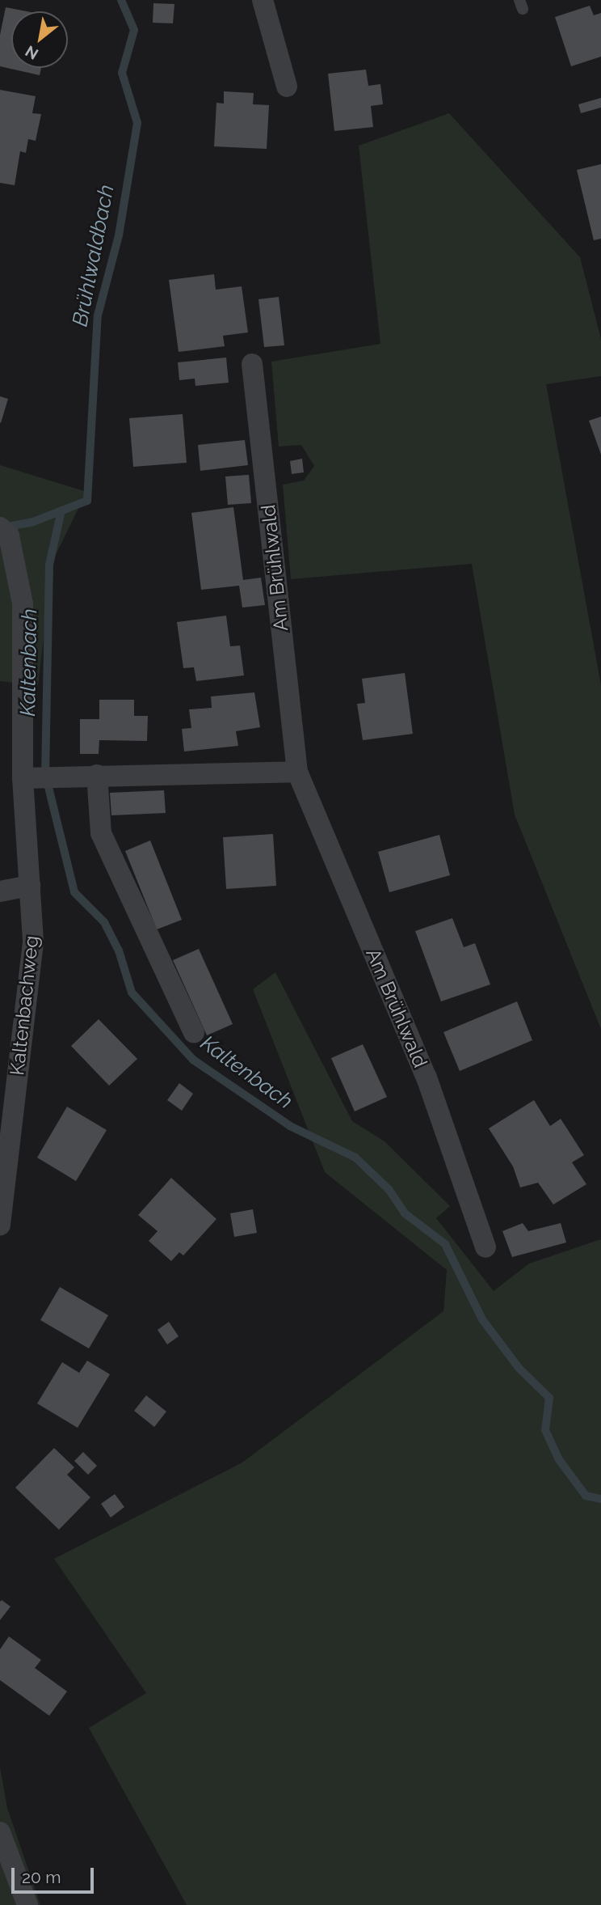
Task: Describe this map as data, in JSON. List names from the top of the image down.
{
  "streets": {
    "street": ["Am Brühlwald", "Kaltenbachweg"]
  },
  "water": ["Brühlwaldbach", "Kaltenbach"],
  "scale_bar": "20 m",
  "north": "bottom left"
}
